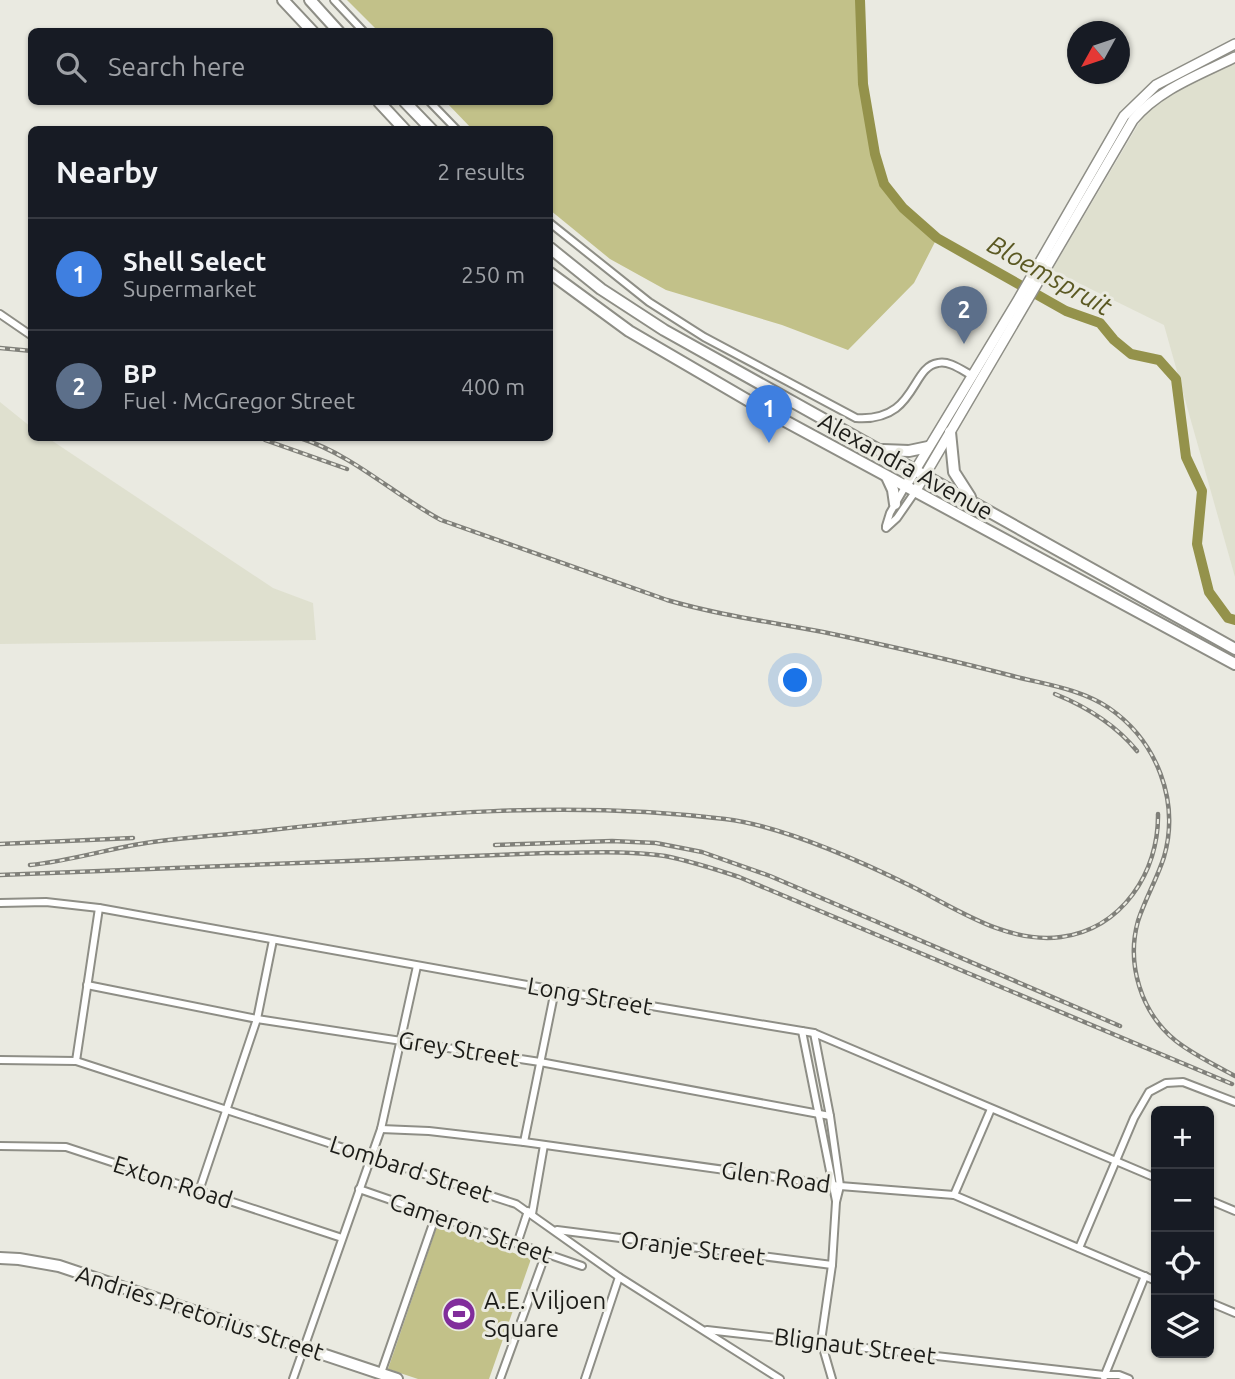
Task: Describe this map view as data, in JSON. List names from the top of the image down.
{
  "streets": {
    "main road": ["Alexandra Avenue", "Andries Pretorius Street"],
    "street": [
      "Long Street",
      "Grey Street",
      "Lombard Street",
      "Glen Road",
      "Exton Road",
      "Cameron Street",
      "Oranje Street",
      "Blignaut Street"
    ]
  },
  "crossings": [
    ["Lombard Street", "Oranje Street"],
    ["Lombard Street", "Blignaut Street"]
  ],
  "water": ["Bloemspruit"],
  "places": {
    "sports": ["A.E. Viljoen Square"]
  },
  "north": "bottom left",
  "page": {
    "search": "Search here",
    "heading": ["Nearby", "2 results"],
    "list": [
      {
        "mark": "1",
        "name": "Shell Select",
        "note": "Supermarket",
        "value": "250 m"
      },
      {
        "mark": "2",
        "name": "BP",
        "note": "Fuel · McGregor Street",
        "value": "400 m"
      }
    ],
    "pins": ["2", "1"],
    "map_buttons": ["+", "−"]
  }
}
